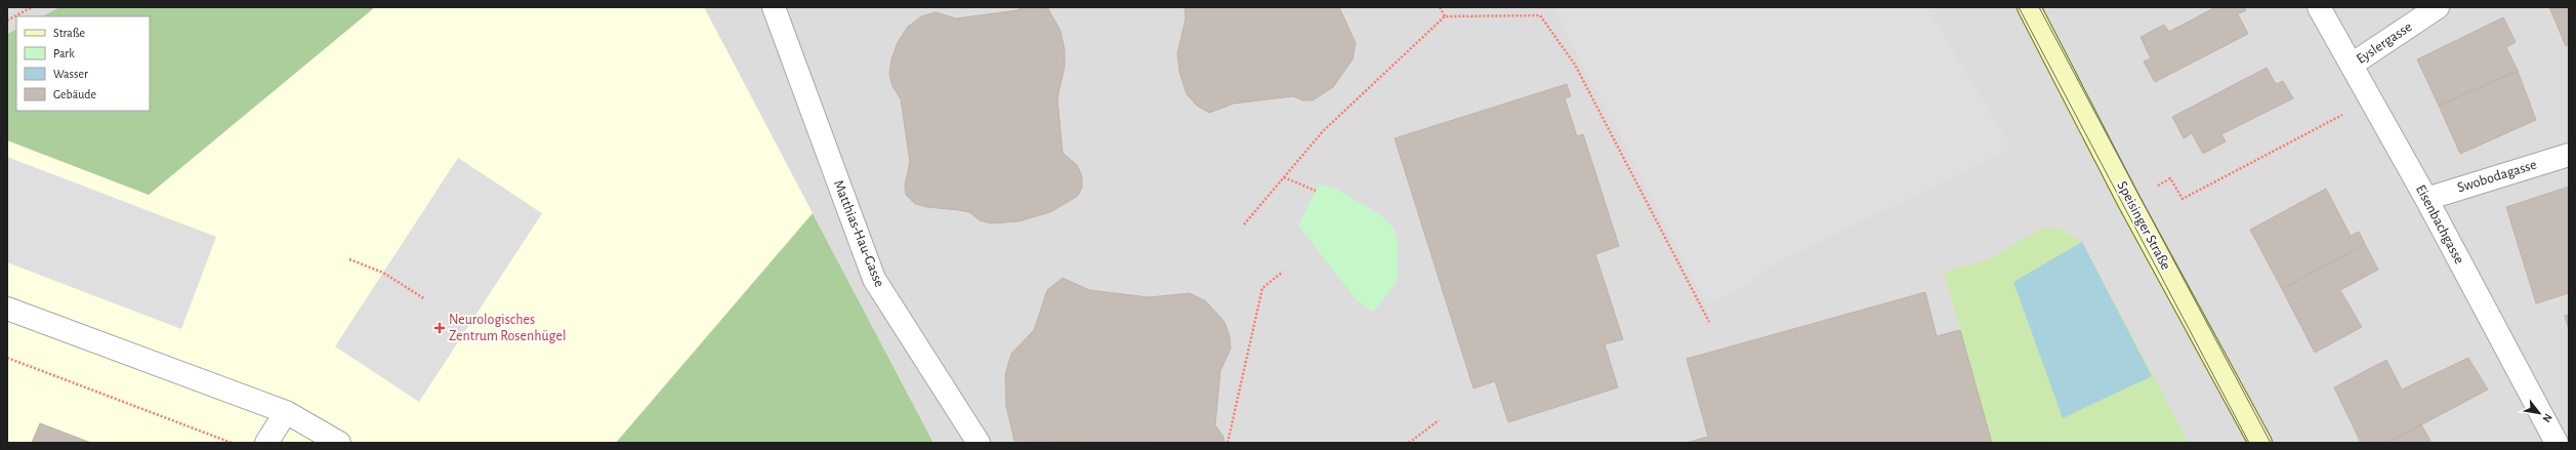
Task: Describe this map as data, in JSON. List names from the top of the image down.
{
  "streets": {
    "main road": ["Speisinger Straße"],
    "street": [
      "Eyslergasse",
      "Swobodagasse",
      "Eisenbachgasse",
      "Matthias-Hau-Gasse"
    ]
  },
  "crossings": [
    ["Eyslergasse", "Eisenbachgasse"],
    ["Swobodagasse", "Eisenbachgasse"]
  ],
  "places": {
    "health": ["Neurologisches Zentrum Rosenhügel"]
  },
  "legend": [
    "Straße",
    "Park",
    "Wasser",
    "Gebäude"
  ],
  "north": "bottom right"
}
